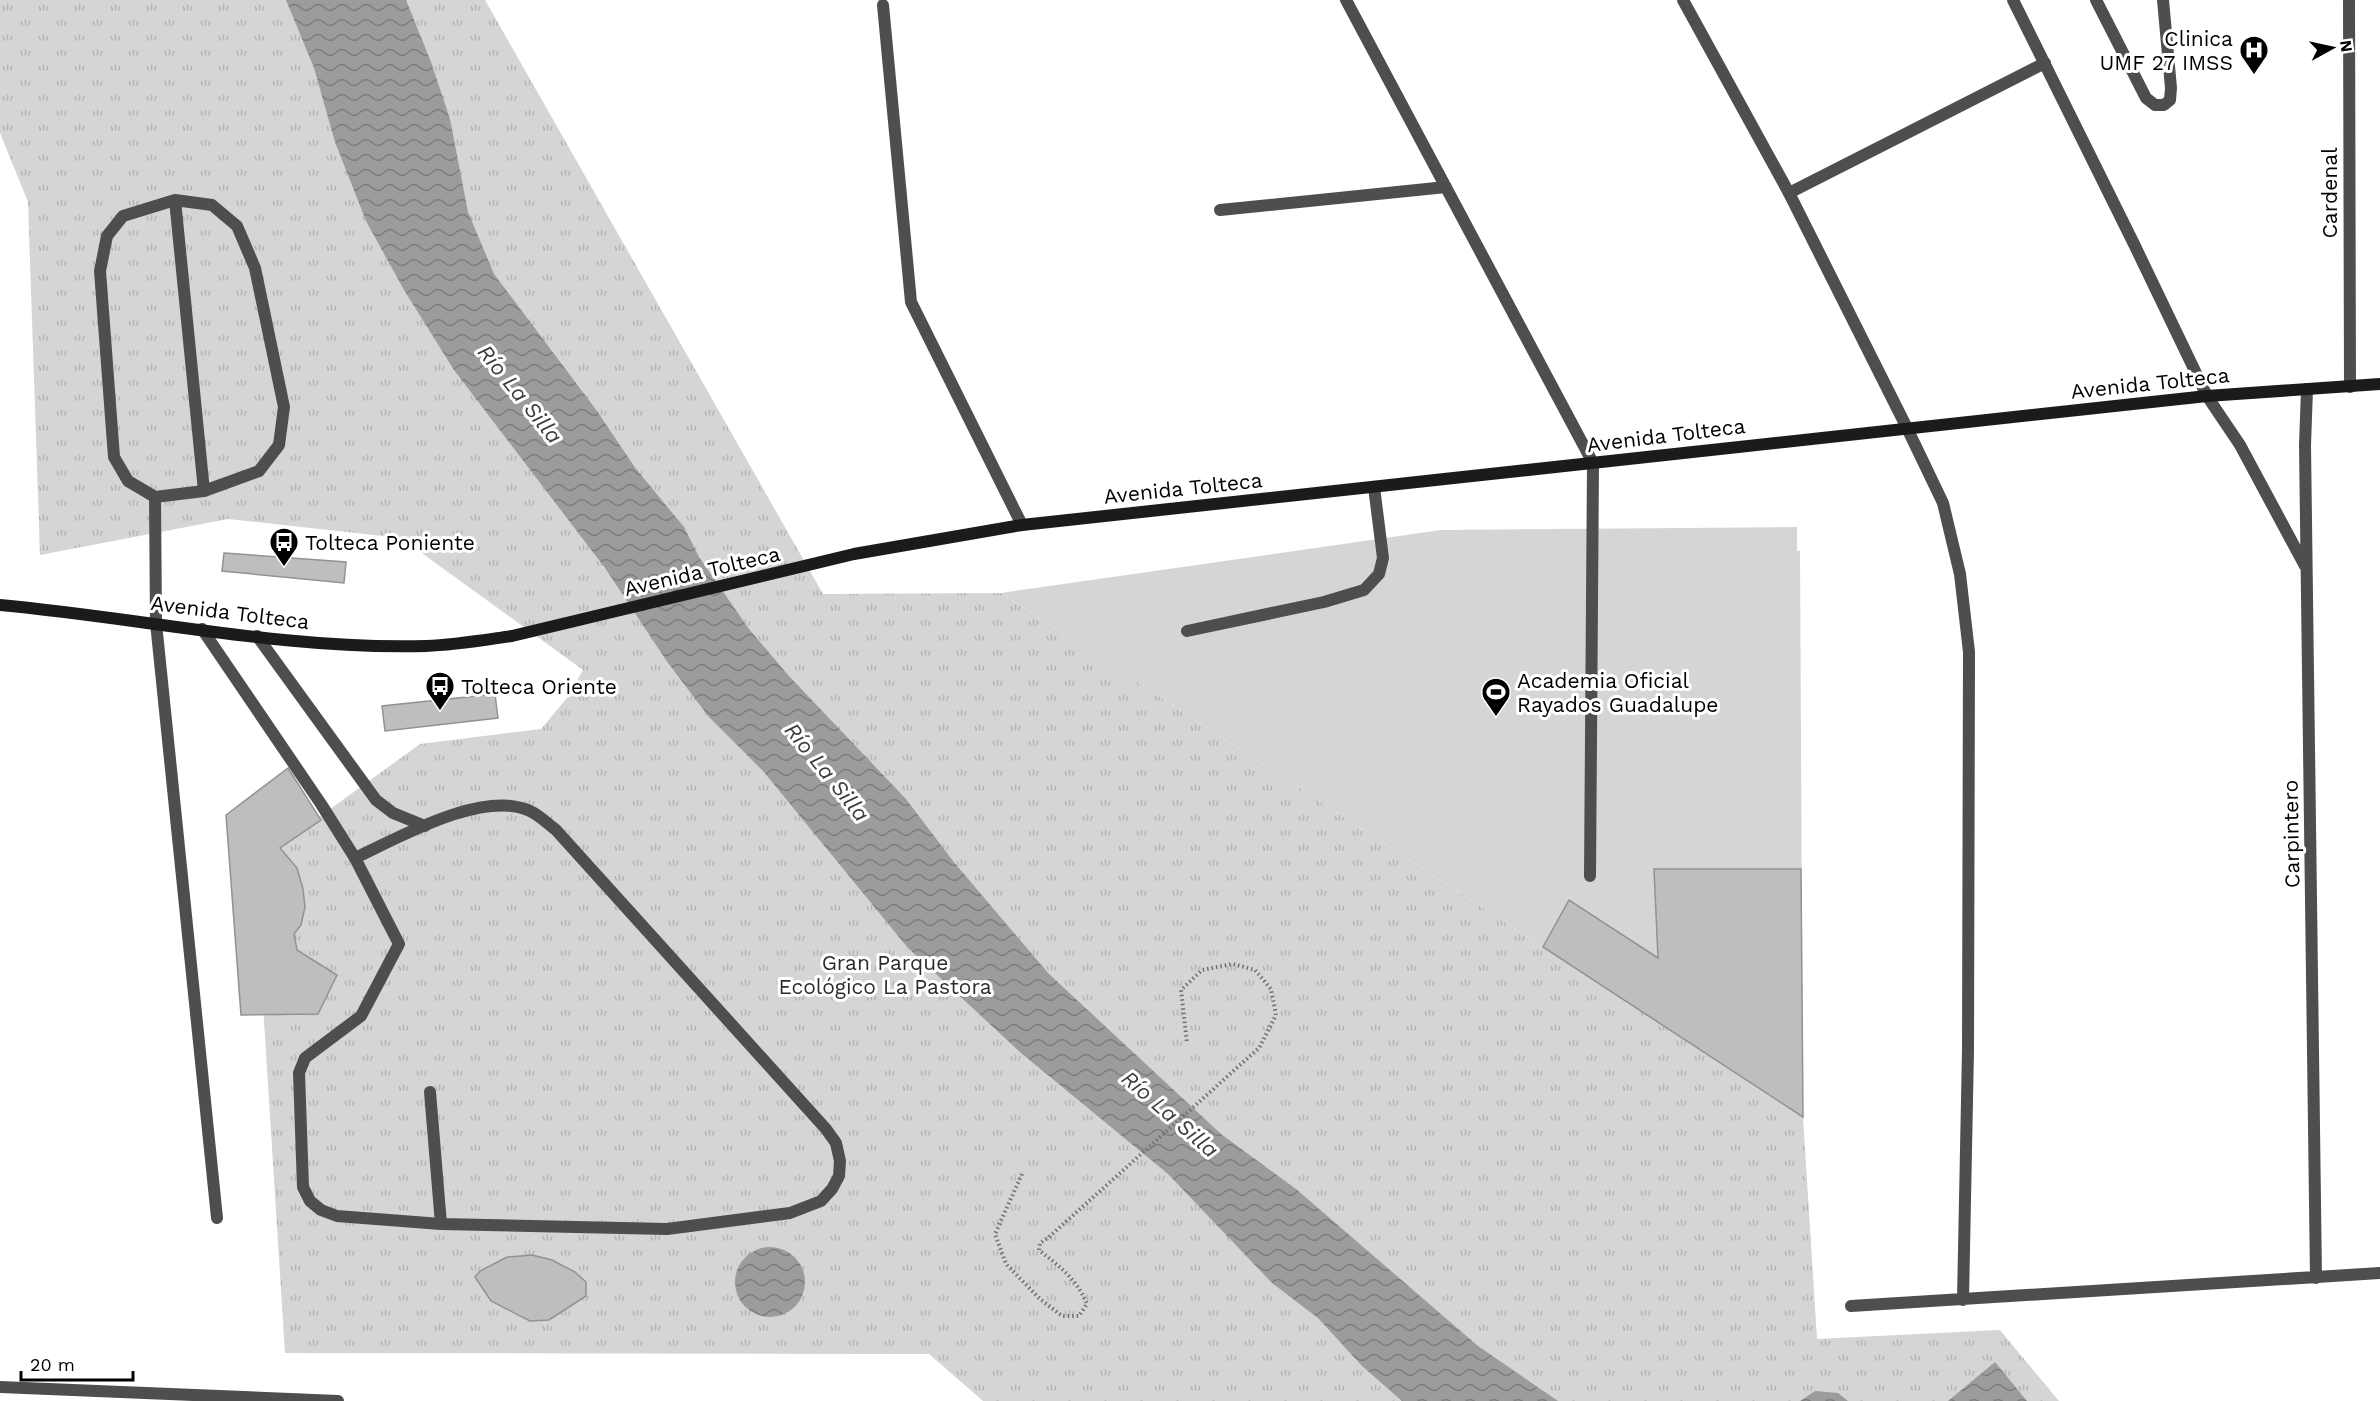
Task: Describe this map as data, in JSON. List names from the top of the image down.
{
  "streets": {
    "street": ["Cardenal", "Avenida Tolteca", "Carpintero"]
  },
  "crossings": [
    ["Cardenal", "Avenida Tolteca"],
    ["Avenida Tolteca", "Carpintero"]
  ],
  "water": ["Río La Silla"],
  "parks": ["Gran Parque Ecológico La Pastora"],
  "places": {
    "hospital": ["Clinica UMF 27 IMSS"],
    "bus stop": ["Tolteca Poniente", "Tolteca Oriente"],
    "sports": ["Academia Oficial Rayados Guadalupe"]
  },
  "scale_bar": "20 m",
  "north": "right"
}
